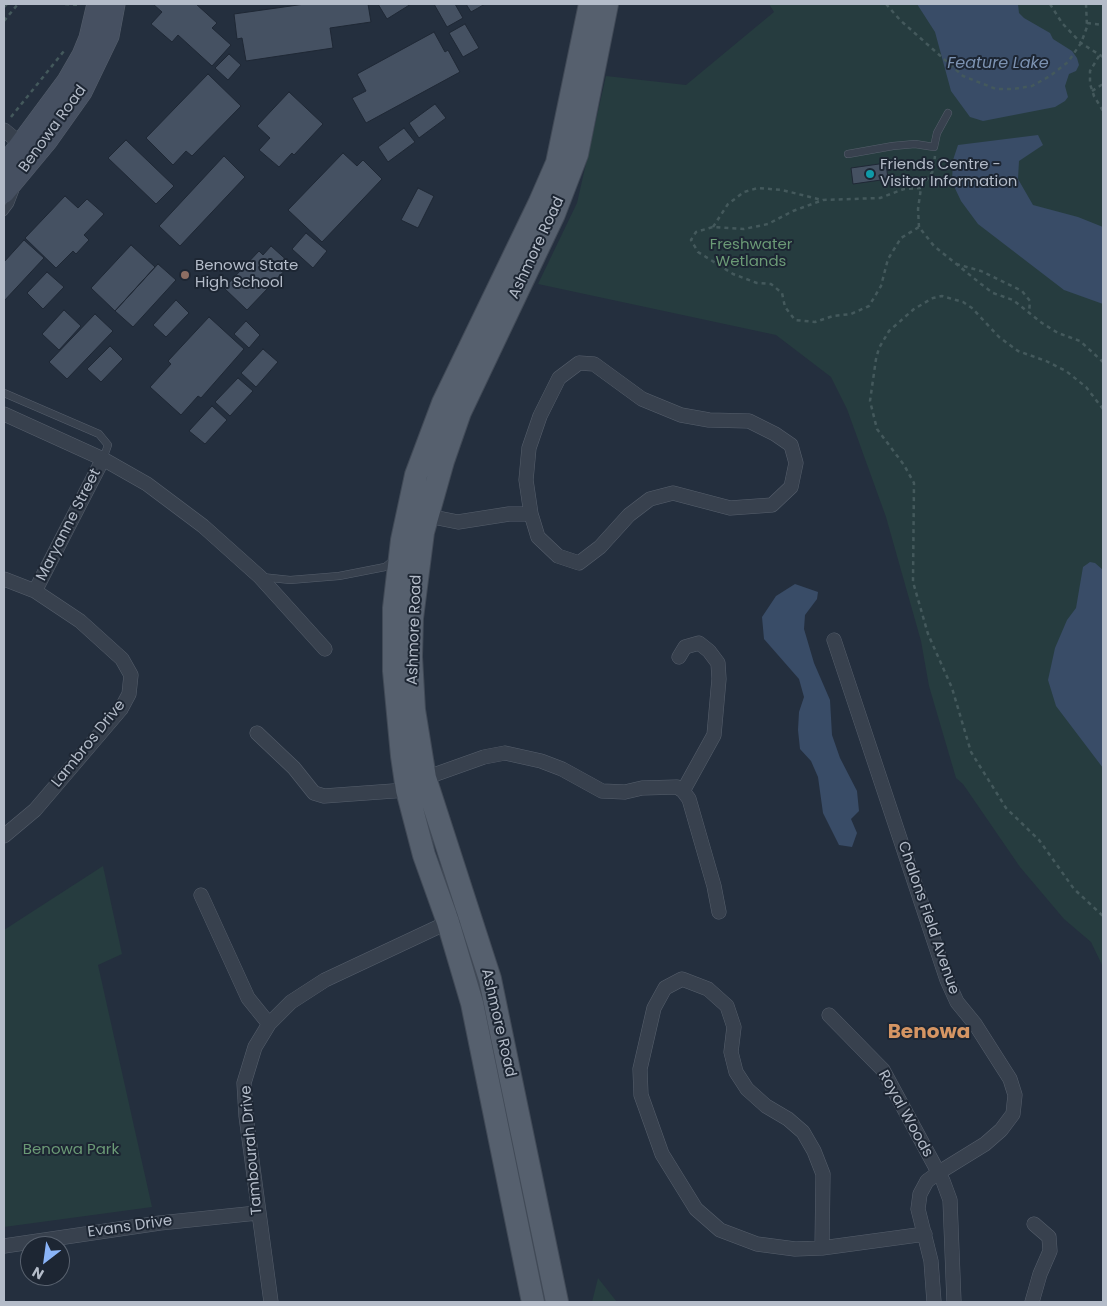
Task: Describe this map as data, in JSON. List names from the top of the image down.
{
  "streets": {
    "main road": ["Benowa Road", "Ashmore Road"],
    "street": [
      "Maryanne Street",
      "Lambros Drive",
      "Chalons Field Avenue",
      "Royal Woods",
      "Tambourah Drive",
      "Evans Drive"
    ]
  },
  "crossings": [
    ["Ashmore Road", "Tambourah Drive"],
    ["Maryanne Street", "Lambros Drive"],
    ["Chalons Field Avenue", "Royal Woods"],
    ["Tambourah Drive", "Evans Drive"]
  ],
  "districts": ["Benowa"],
  "water": ["Feature Lake"],
  "parks": ["Freshwater Wetlands", "Benowa Park"],
  "places": ["Friends Centre - Visitor Information", "Benowa State High School"],
  "north": "bottom left"
}
